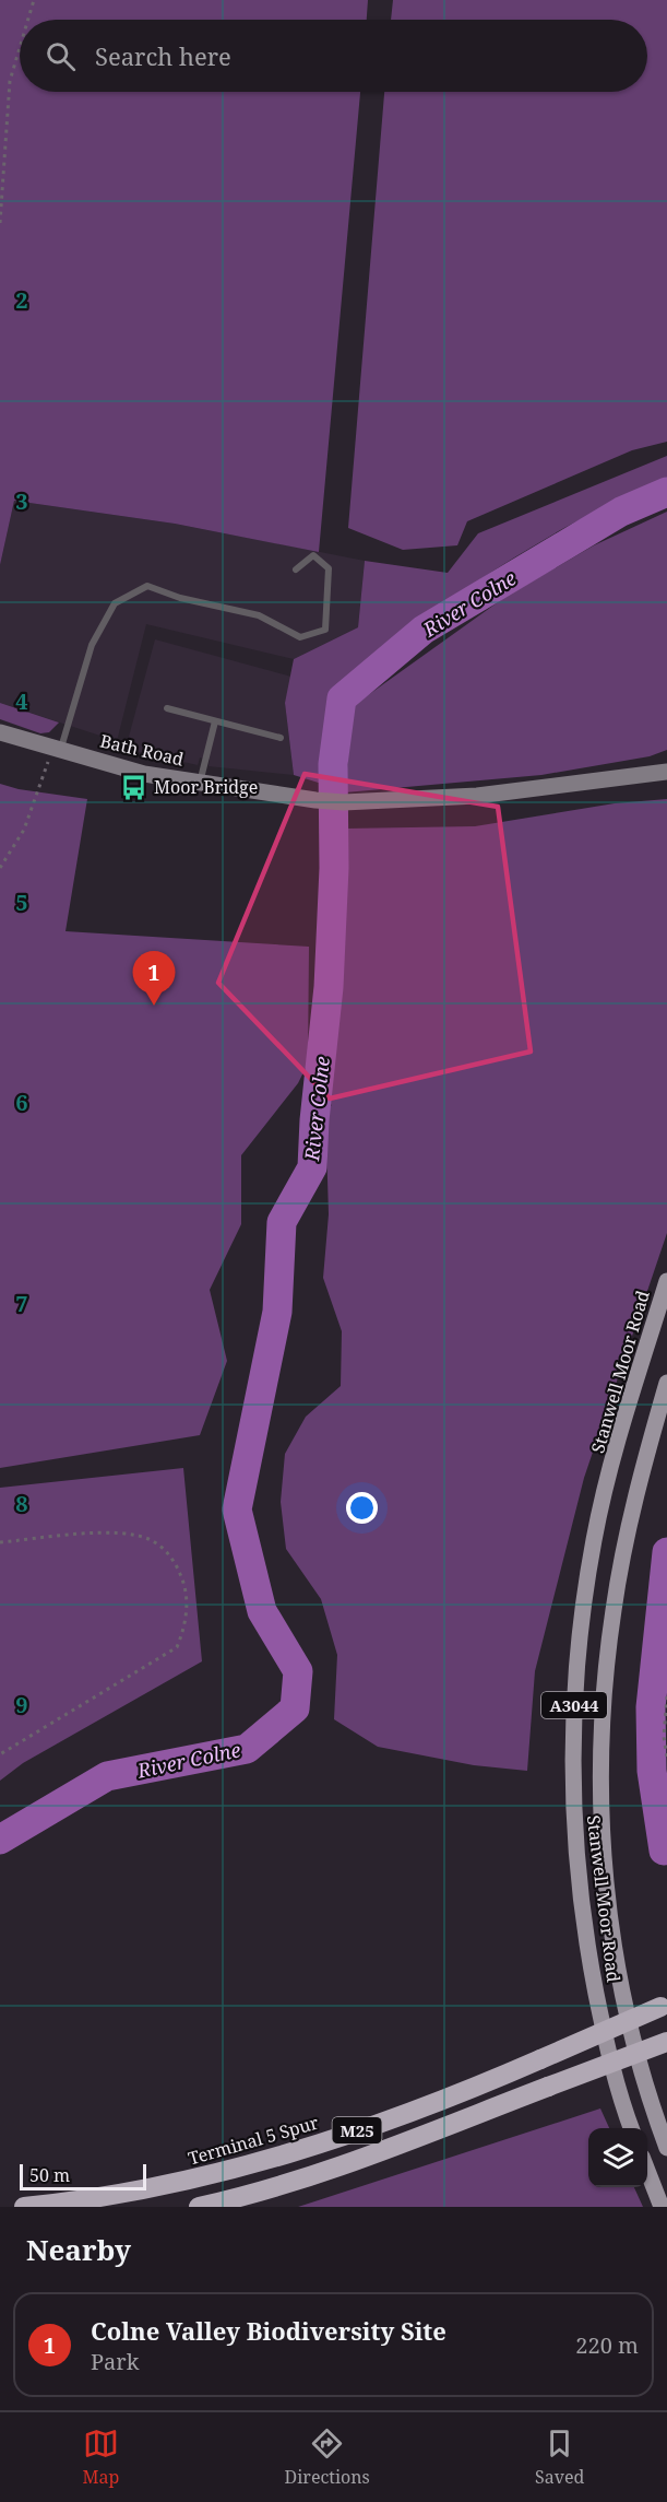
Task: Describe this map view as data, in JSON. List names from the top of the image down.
{
  "streets": {
    "highway": ["M25", "Terminal 5 Spur"],
    "main road": ["Stanwell Moor Road", "A3044"],
    "street": ["Bath Road"]
  },
  "water": ["River Colne"],
  "places": {
    "bus stop": ["Moor Bridge"]
  },
  "scale_bar": "50 m",
  "page": {
    "search": "Search here",
    "pins": "1",
    "scale": "50 m",
    "heading": "Nearby",
    "list": [
      {
        "mark": "1",
        "name": "Colne Valley Biodiversity Site",
        "note": "Park",
        "value": "220 m"
      }
    ],
    "nav": ["Map", "Directions", "Saved"]
  },
  "grid": {
    "rows": [
      "2",
      "3",
      "4",
      "5",
      "6",
      "7",
      "8",
      "9"
    ]
  }
}
